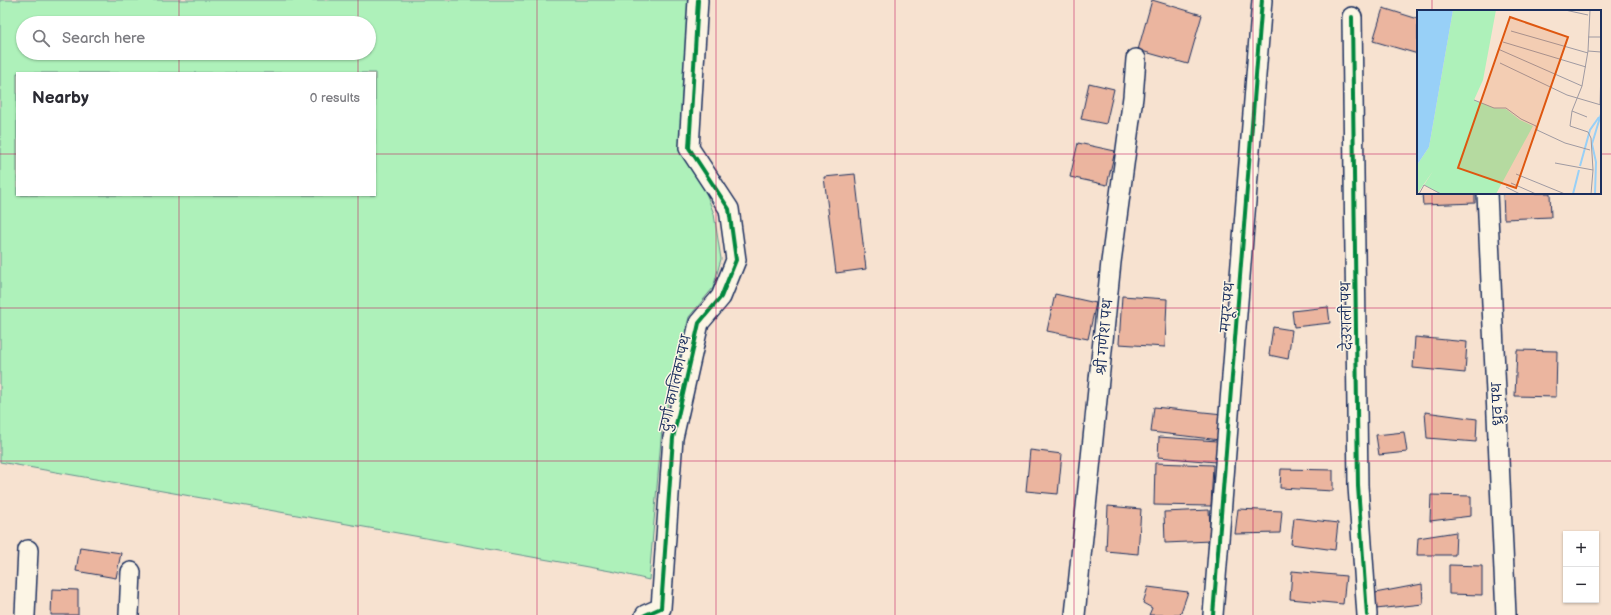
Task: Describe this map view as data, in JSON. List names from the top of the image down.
{
  "streets": {
    "street": [
      "मयूर पथ",
      "देउराली पथ",
      "श्री गणेश पथ",
      "दुर्गा कालिका पथ",
      "ध्रुव पथ"
    ]
  },
  "page": {
    "search": "Search here",
    "heading": ["Nearby", "0 results"],
    "map_buttons": ["+", "−"]
  }
}
